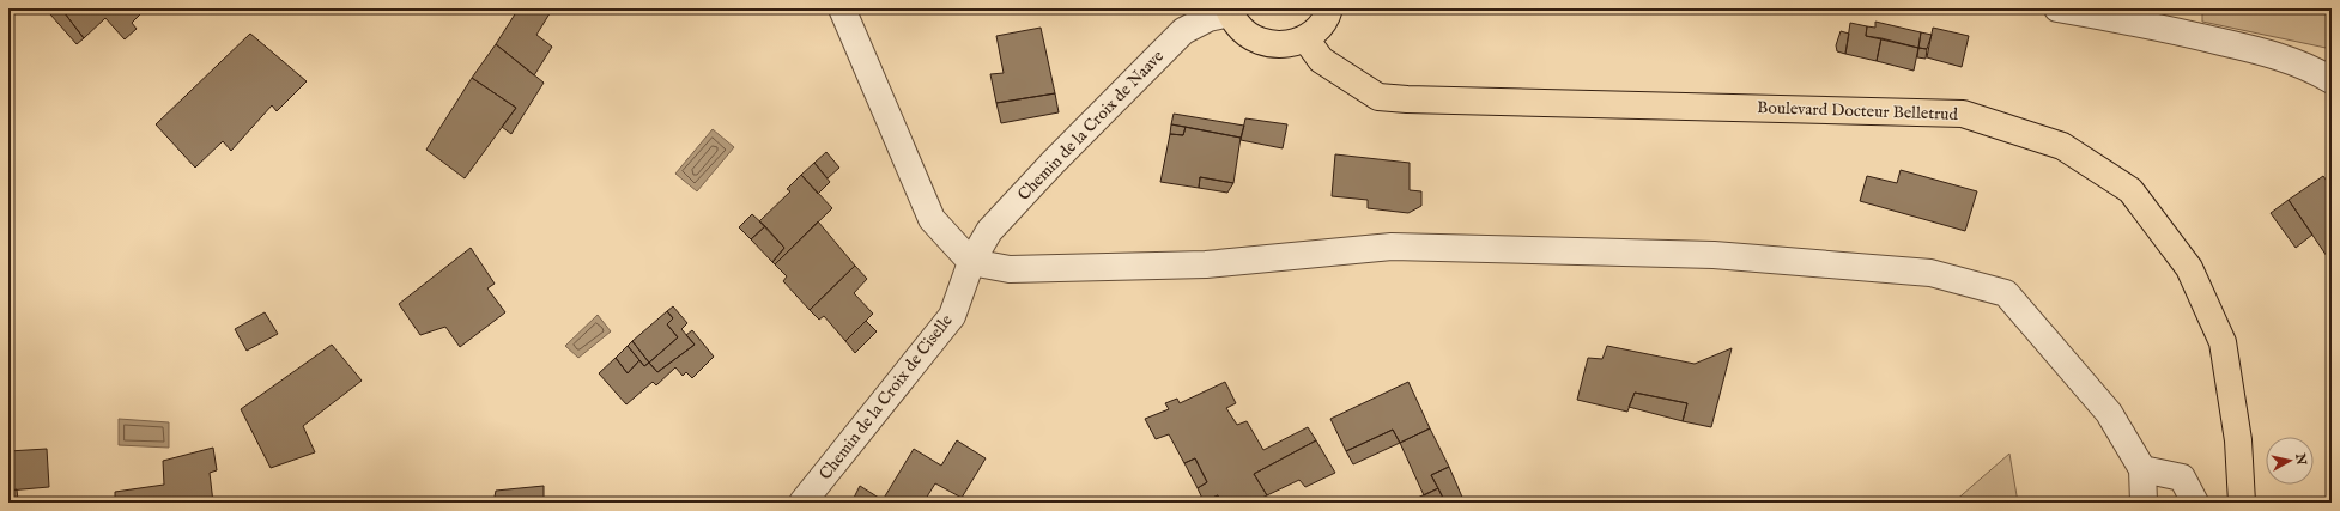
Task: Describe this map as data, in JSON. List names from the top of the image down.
{
  "streets": {
    "main road": ["Boulevard Docteur Belletrud"],
    "street": ["Chemin de la Croix de Naave", "Chemin de la Croix de Ciselle"]
  },
  "crossings": [
    ["Chemin de la Croix de Naave", "Chemin de la Croix de Ciselle"]
  ],
  "north": "right"
}
